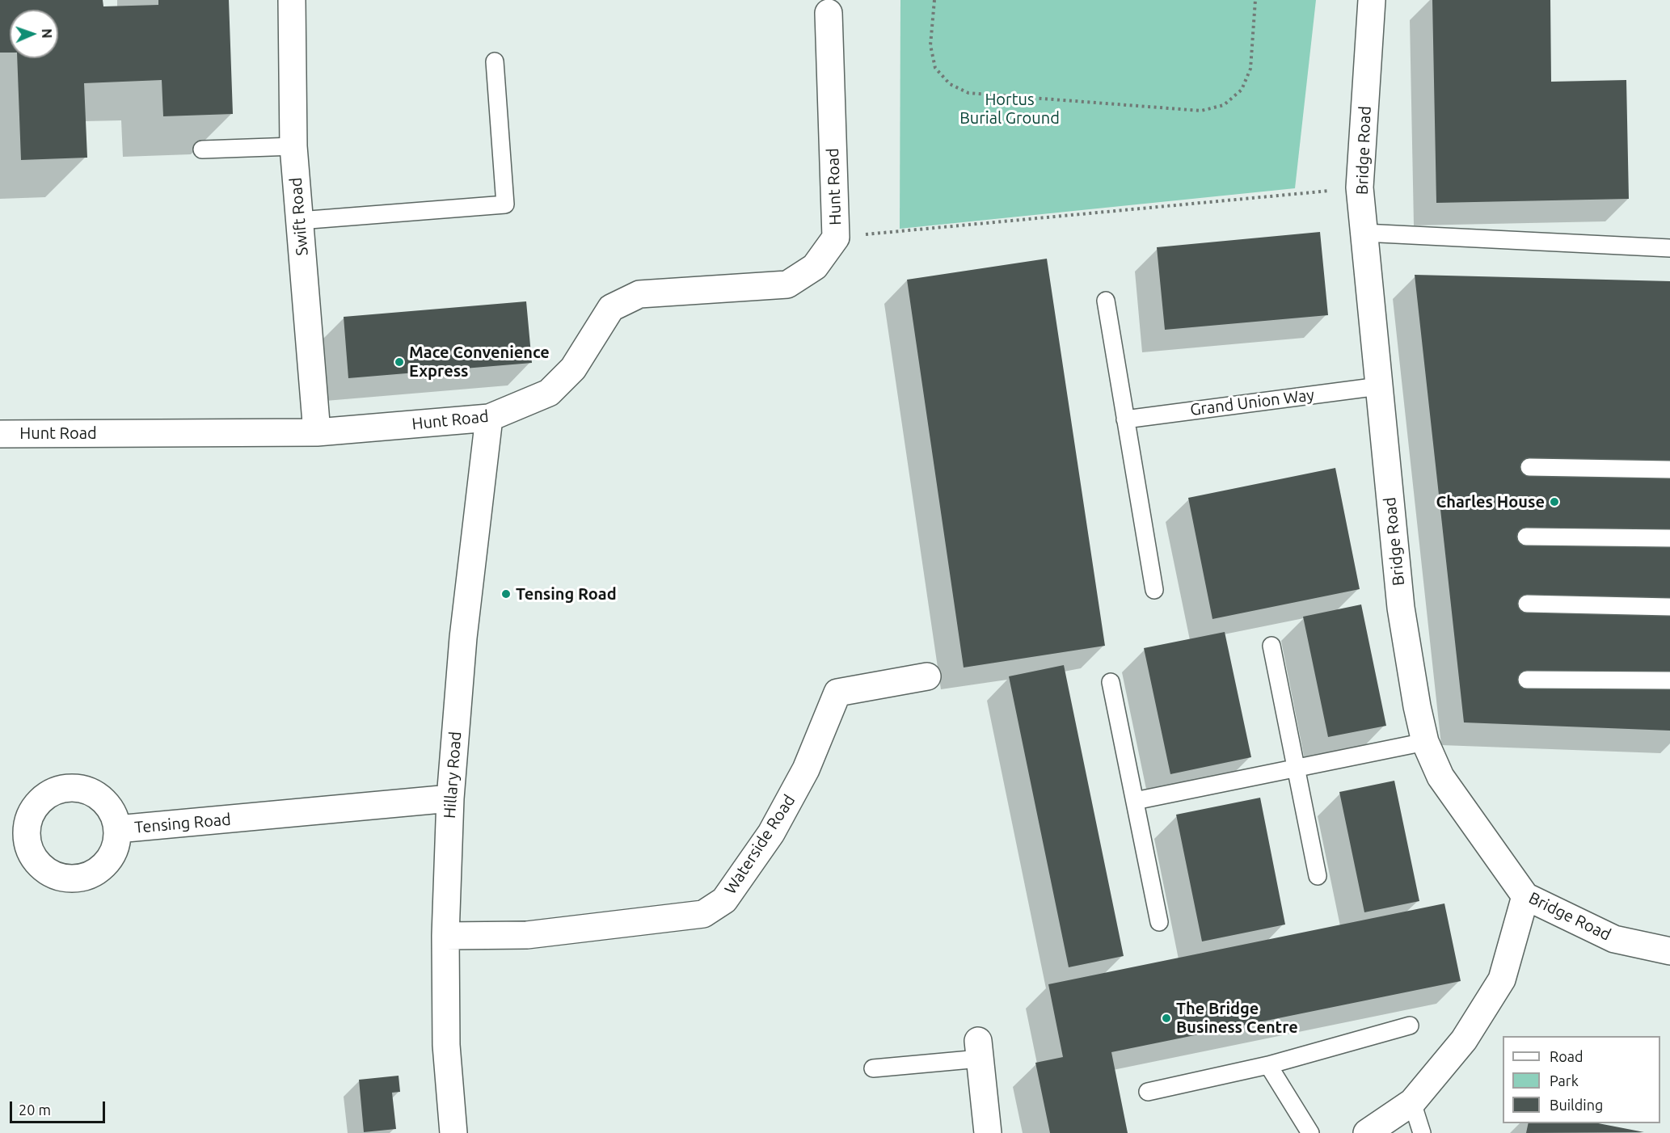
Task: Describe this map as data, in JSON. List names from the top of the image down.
{
  "streets": {
    "street": [
      "Bridge Road",
      "Hunt Road",
      "Swift Road",
      "Hillary Road",
      "Tensing Road",
      "Waterside Road"
    ],
    "lane": ["Grand Union Way"]
  },
  "crossings": [
    ["Bridge Road", "Grand Union Way"],
    ["Hunt Road", "Swift Road"],
    ["Hunt Road", "Hillary Road"],
    ["Hillary Road", "Tensing Road"],
    ["Hillary Road", "Waterside Road"]
  ],
  "parks": ["Hortus Burial Ground"],
  "places": [
    "Mace Convenience Express",
    "Charles House",
    "Tensing Road",
    "The Bridge Business Centre"
  ],
  "legend": ["Road", "Park", "Building"],
  "scale_bar": "20 m",
  "north": "right"
}
